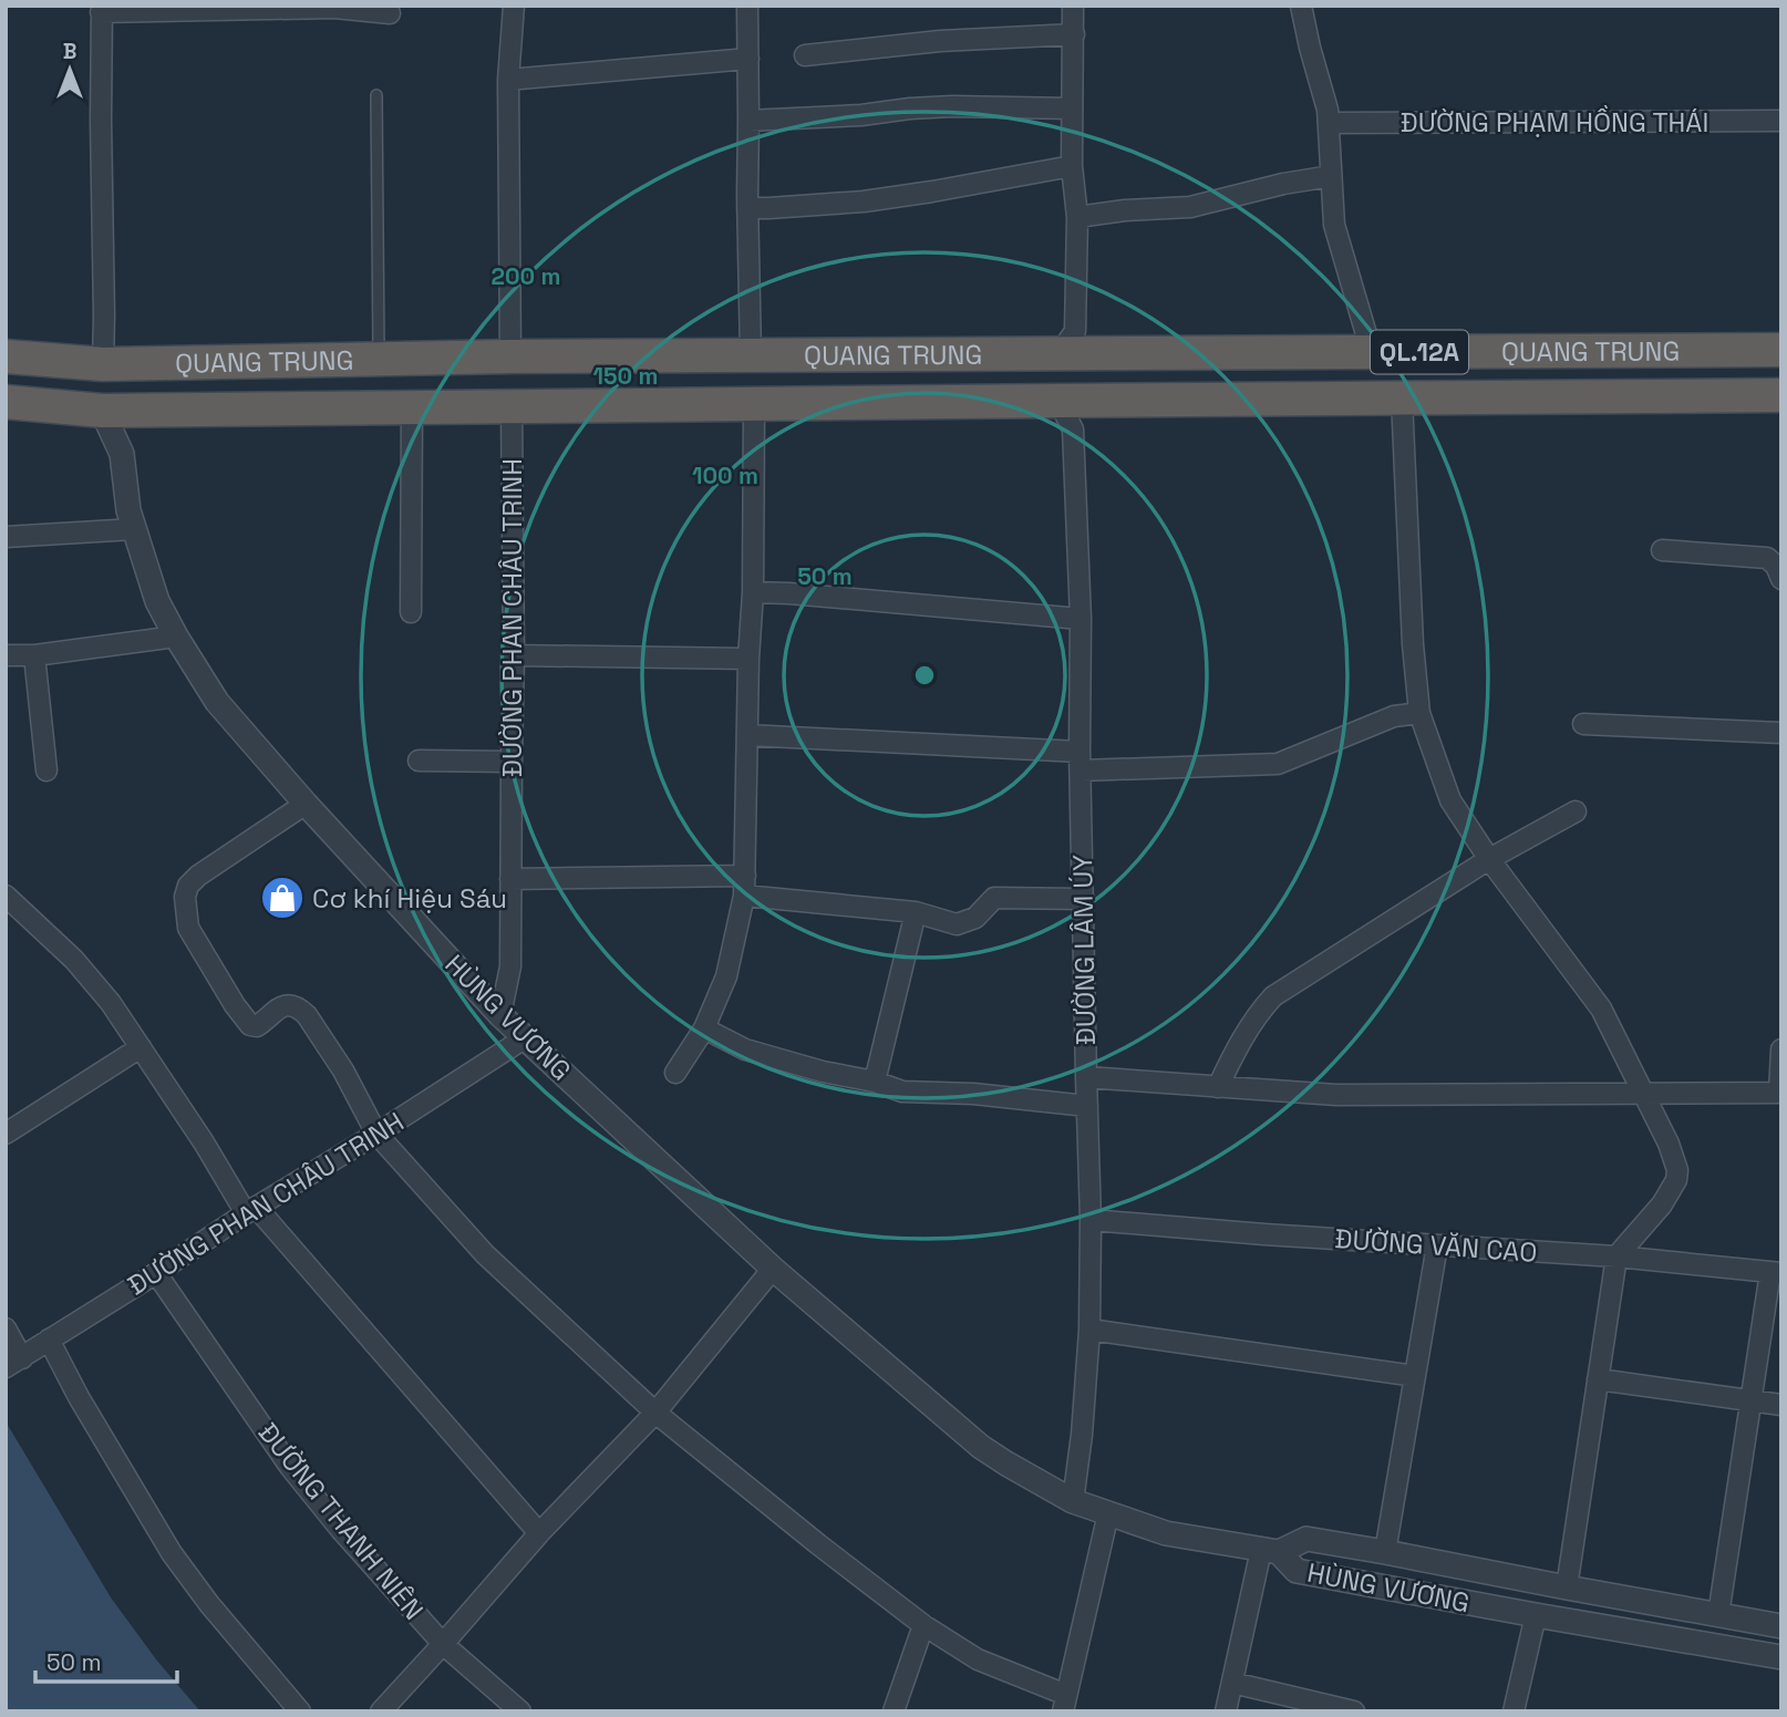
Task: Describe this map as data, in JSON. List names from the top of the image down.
{
  "streets": {
    "highway": ["QL.12A", "QUANG TRUNG"],
    "street": [
      "ĐƯỜNG PHẠM HỒNG THÁI",
      "ĐƯỜNG PHAN CHÂU TRINH",
      "ĐƯỜNG LÂM ÚY",
      "HÙNG VƯƠNG",
      "ĐƯỜNG VĂN CAO",
      "ĐƯỜNG THANH NIÊN"
    ]
  },
  "crossings": [
    ["QUANG TRUNG", "ĐƯỜNG PHAN CHÂU TRINH"],
    ["QUANG TRUNG", "ĐƯỜNG LÂM ÚY"],
    ["QUANG TRUNG", "HÙNG VƯƠNG"],
    ["ĐƯỜNG PHAN CHÂU TRINH", "HÙNG VƯƠNG"],
    ["ĐƯỜNG PHAN CHÂU TRINH", "ĐƯỜNG THANH NIÊN"],
    ["ĐƯỜNG LÂM ÚY", "HÙNG VƯƠNG"],
    ["ĐƯỜNG LÂM ÚY", "ĐƯỜNG VĂN CAO"]
  ],
  "places": {
    "shop": ["Cơ khí Hiệu Sáu"]
  },
  "scale_bar": "50 m",
  "north": "top",
  "rings": [
    "200 m",
    "150 m",
    "100 m",
    "50 m"
  ]
}
